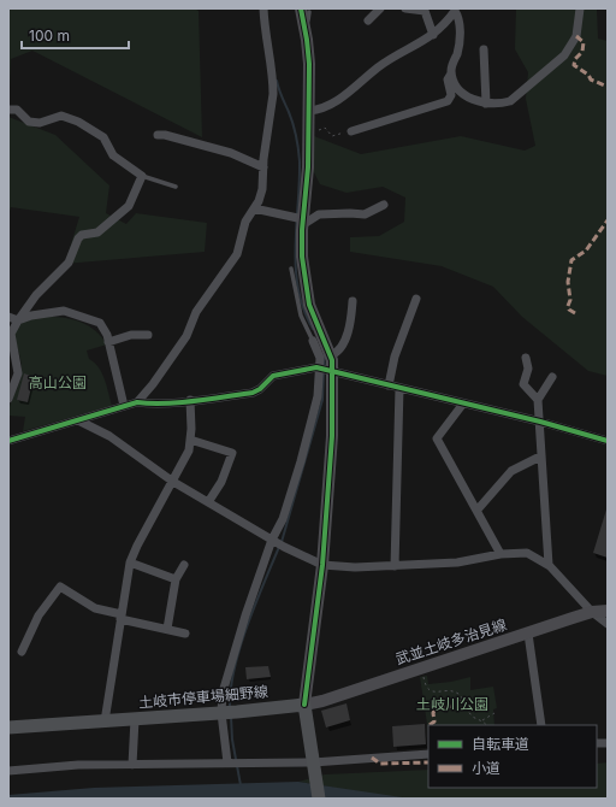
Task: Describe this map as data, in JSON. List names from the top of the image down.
{
  "streets": {
    "main road": ["土岐市停車場細野線"],
    "street": ["武並土岐多治見線"]
  },
  "crossings": [
    ["武並土岐多治見線", "土岐市停車場細野線"]
  ],
  "parks": ["高山公園", "土岐川公園"],
  "legend": ["自転車道", "小道"],
  "scale_bar": "100 m"
}
